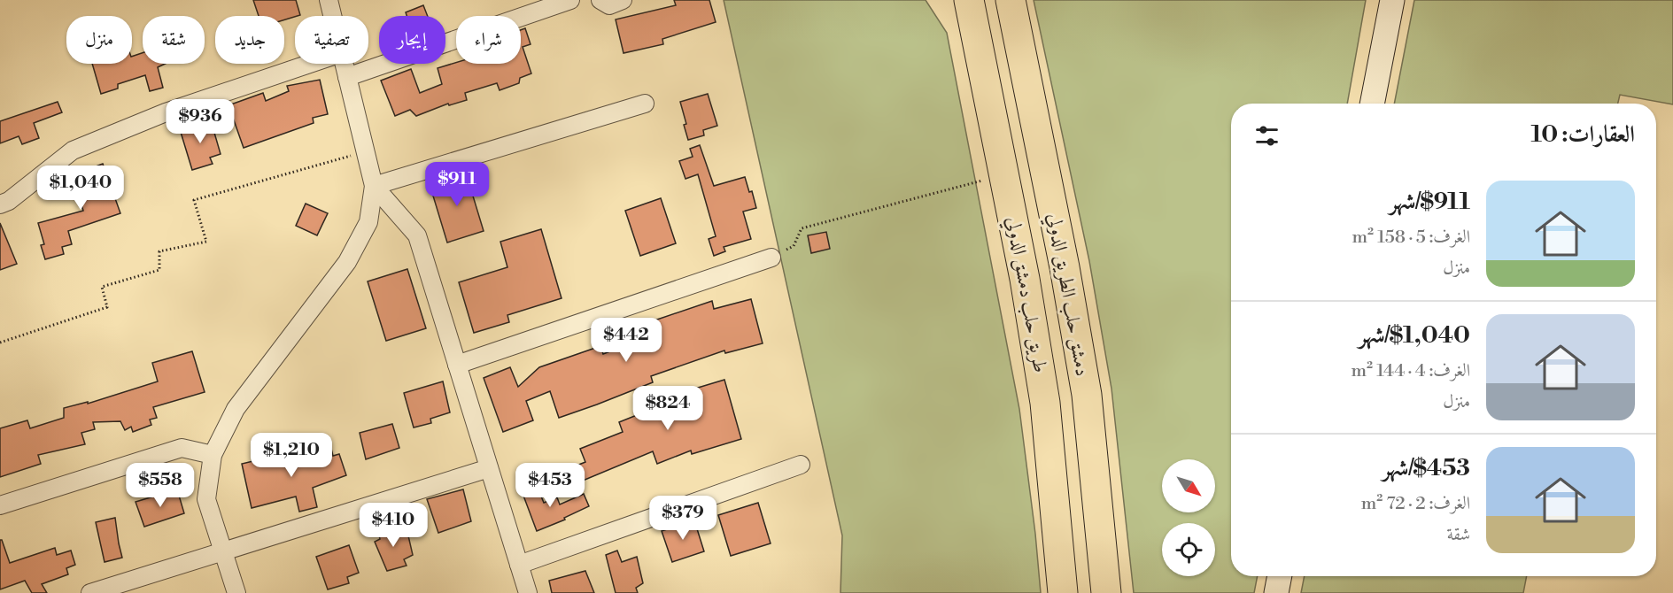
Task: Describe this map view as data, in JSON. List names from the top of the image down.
{
  "streets": {
    "highway": ["طريق حلب دمشق الدولي", "دمشق حلب الطريق الدولي"]
  },
  "north": "bottom right",
  "page": {
    "chip": [
      "شراء",
      "إيجار",
      "تصفية",
      "جديد",
      "شقة",
      "منزل"
    ],
    "price": [
      "$936",
      "$911",
      "$1,040",
      "$442",
      "$824",
      "$1,210",
      "$558",
      "$453",
      "$379",
      "$410"
    ],
    "heading": "العقارات: 10",
    "list": [
      {
        "name": "$911/شهر",
        "note": "الغرف: 5 · 158 m² · منزل"
      },
      {
        "name": "$1,040/شهر",
        "note": "الغرف: 4 · 144 m² · منزل"
      },
      {
        "name": "$453/شهر",
        "note": "الغرف: 2 · 72 m² · شقة"
      }
    ]
  }
}
